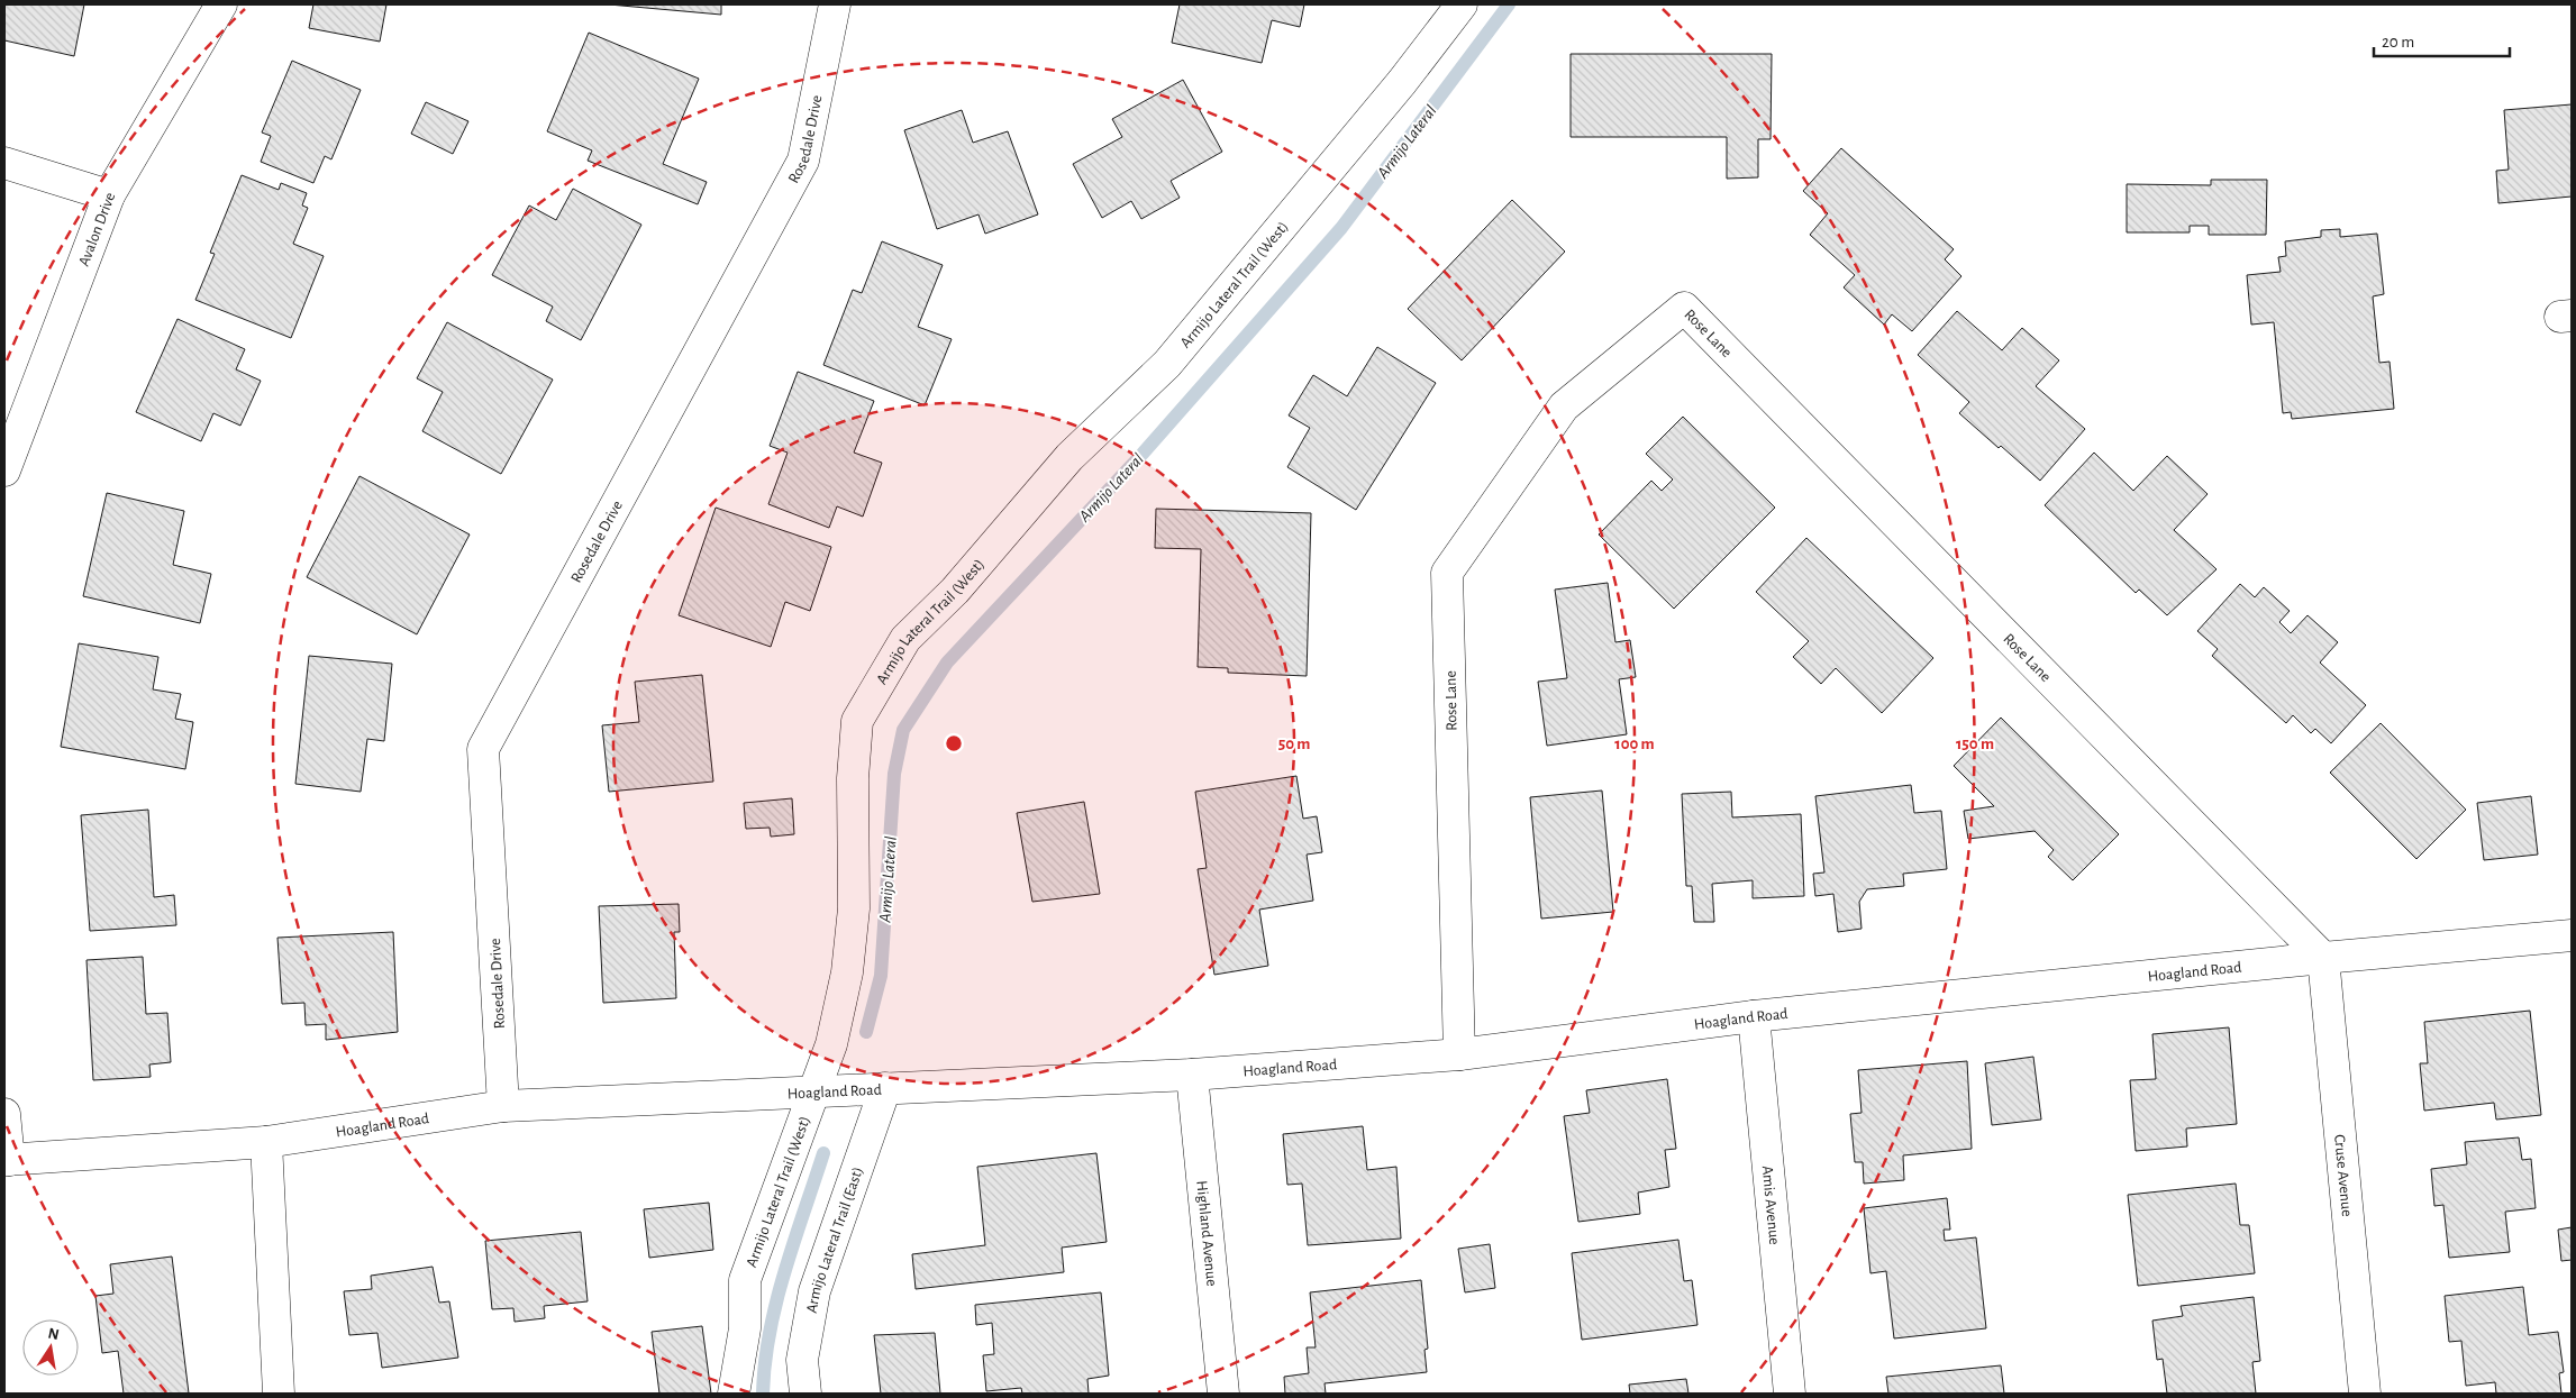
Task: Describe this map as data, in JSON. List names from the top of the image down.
{
  "streets": {
    "street": [
      "Rosedale Drive",
      "Avalon Drive",
      "Armijo Lateral Trail (West)",
      "Rose Lane",
      "Hoagland Road",
      "Cruse Avenue",
      "Amis Avenue",
      "Highland Avenue",
      "Armijo Lateral Trail (East)"
    ]
  },
  "crossings": [
    ["Rosedale Drive", "Hoagland Road"],
    ["Armijo Lateral Trail (West)", "Hoagland Road"],
    ["Rose Lane", "Hoagland Road"],
    ["Rose Lane", "Cruse Avenue"],
    ["Hoagland Road", "Cruse Avenue"],
    ["Hoagland Road", "Amis Avenue"],
    ["Hoagland Road", "Highland Avenue"],
    ["Hoagland Road", "Armijo Lateral Trail (East)"]
  ],
  "water": ["Armijo Lateral"],
  "scale_bar": "20 m",
  "north": "top",
  "rings": ["50 m", "100 m", "150 m"]
}
